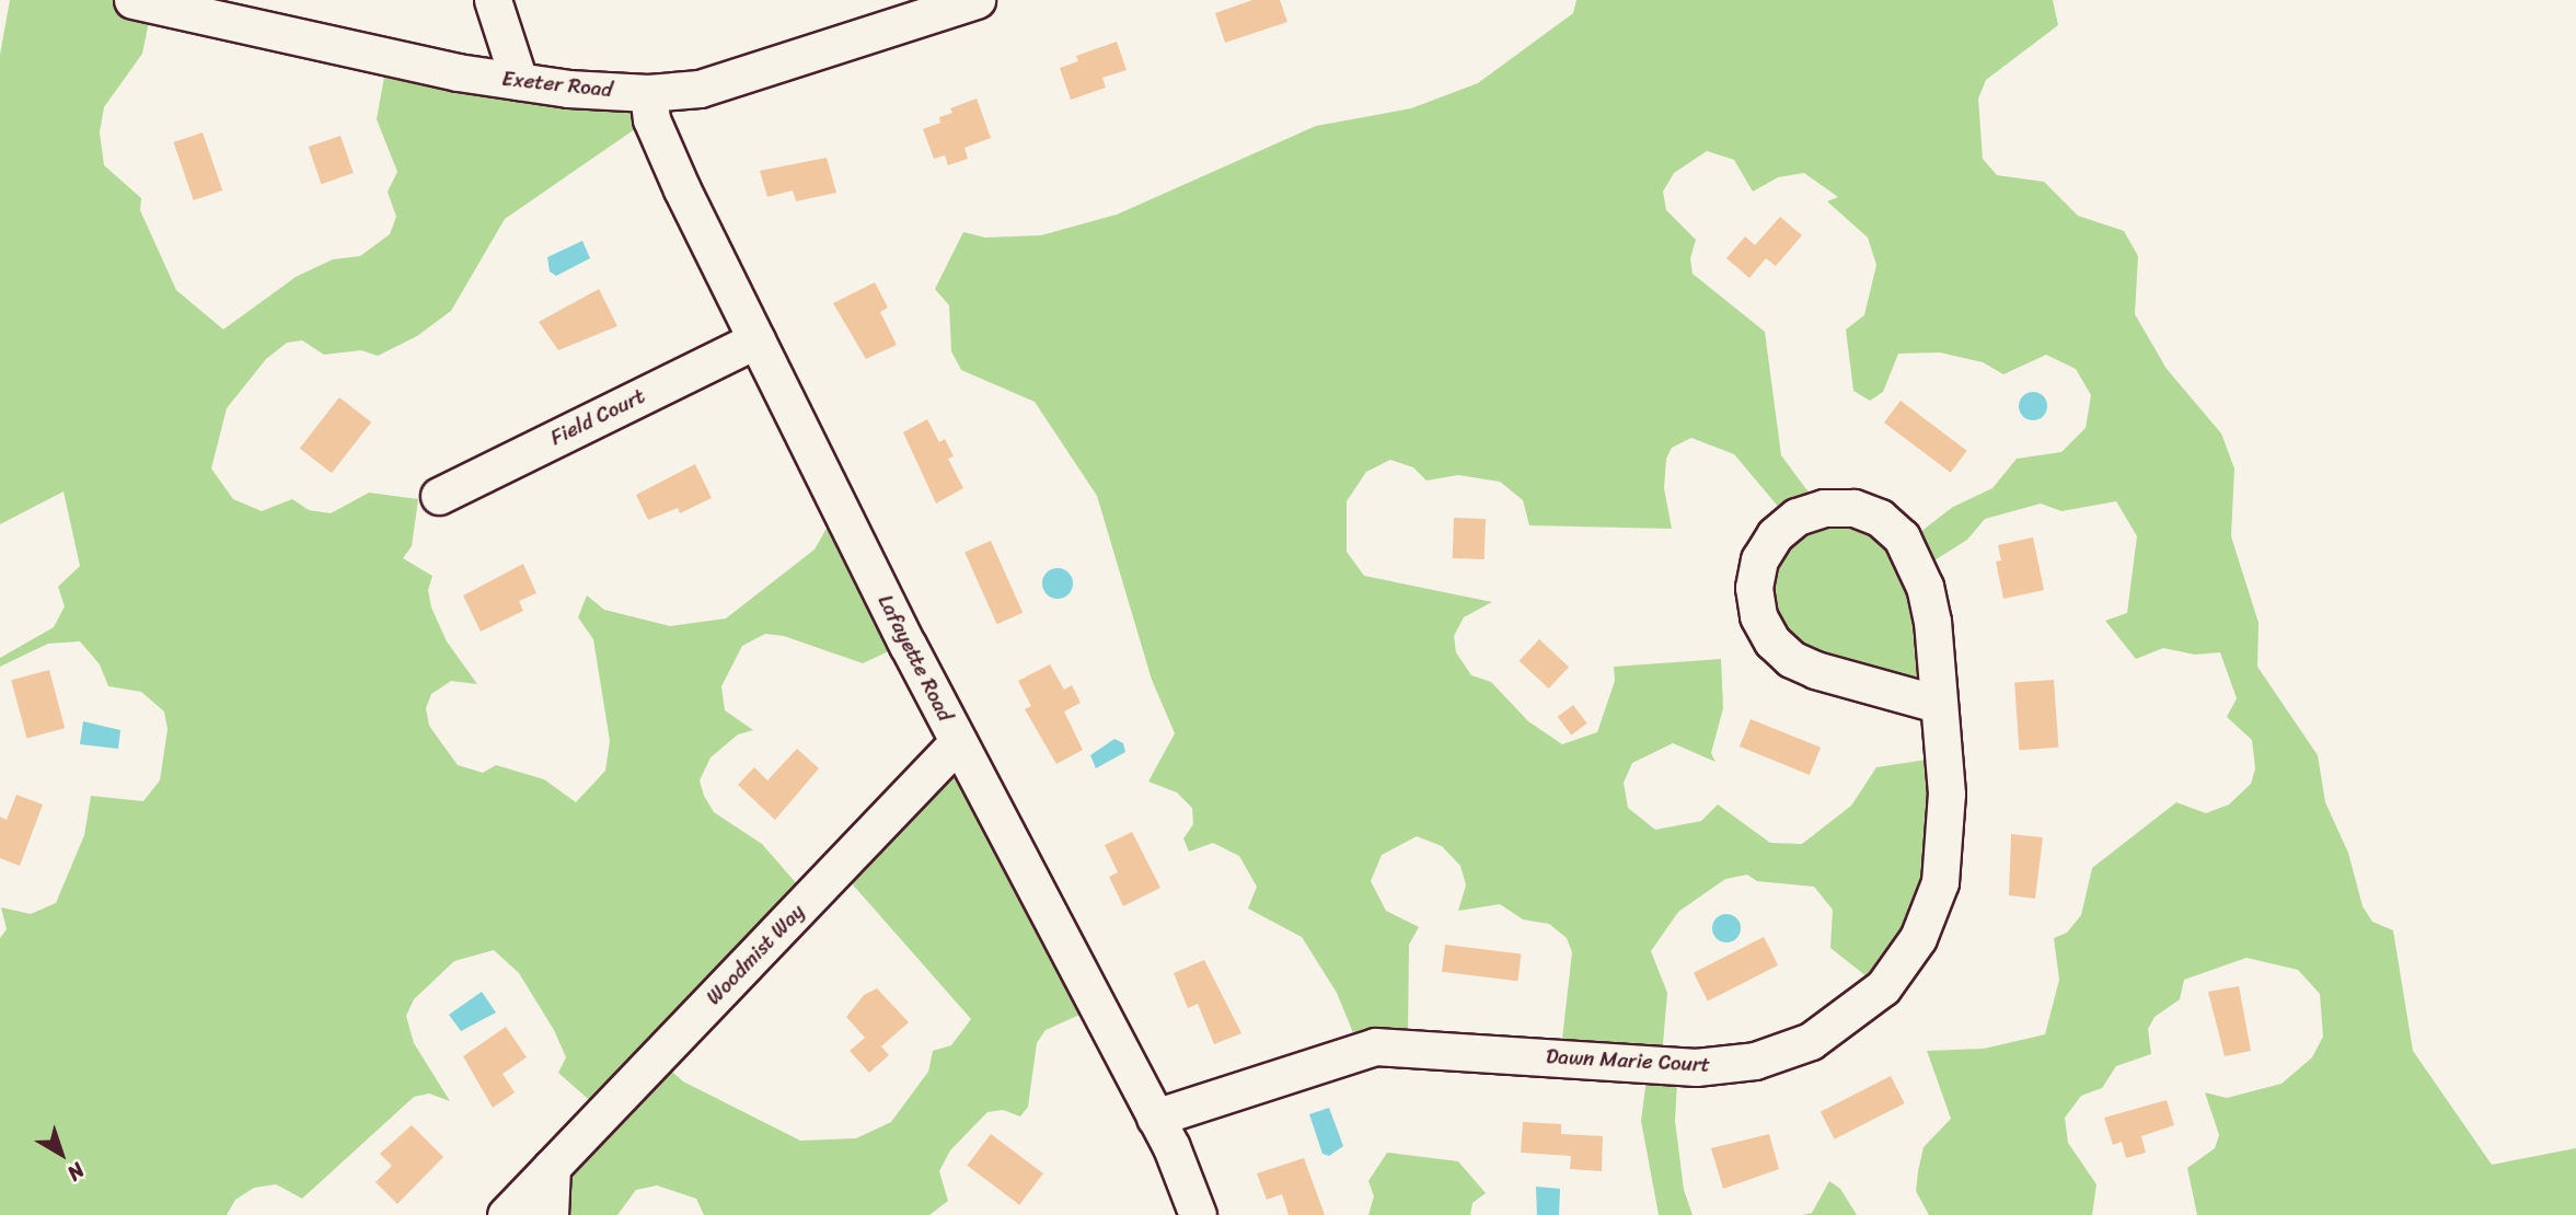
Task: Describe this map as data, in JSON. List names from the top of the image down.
{
  "streets": {
    "street": [
      "Exeter Road",
      "Field Court",
      "Lafayette Road",
      "Woodmist Way",
      "Dawn Marie Court"
    ]
  },
  "crossings": [
    ["Exeter Road", "Lafayette Road"],
    ["Field Court", "Lafayette Road"],
    ["Lafayette Road", "Woodmist Way"],
    ["Lafayette Road", "Dawn Marie Court"]
  ],
  "north": "bottom right"
}
